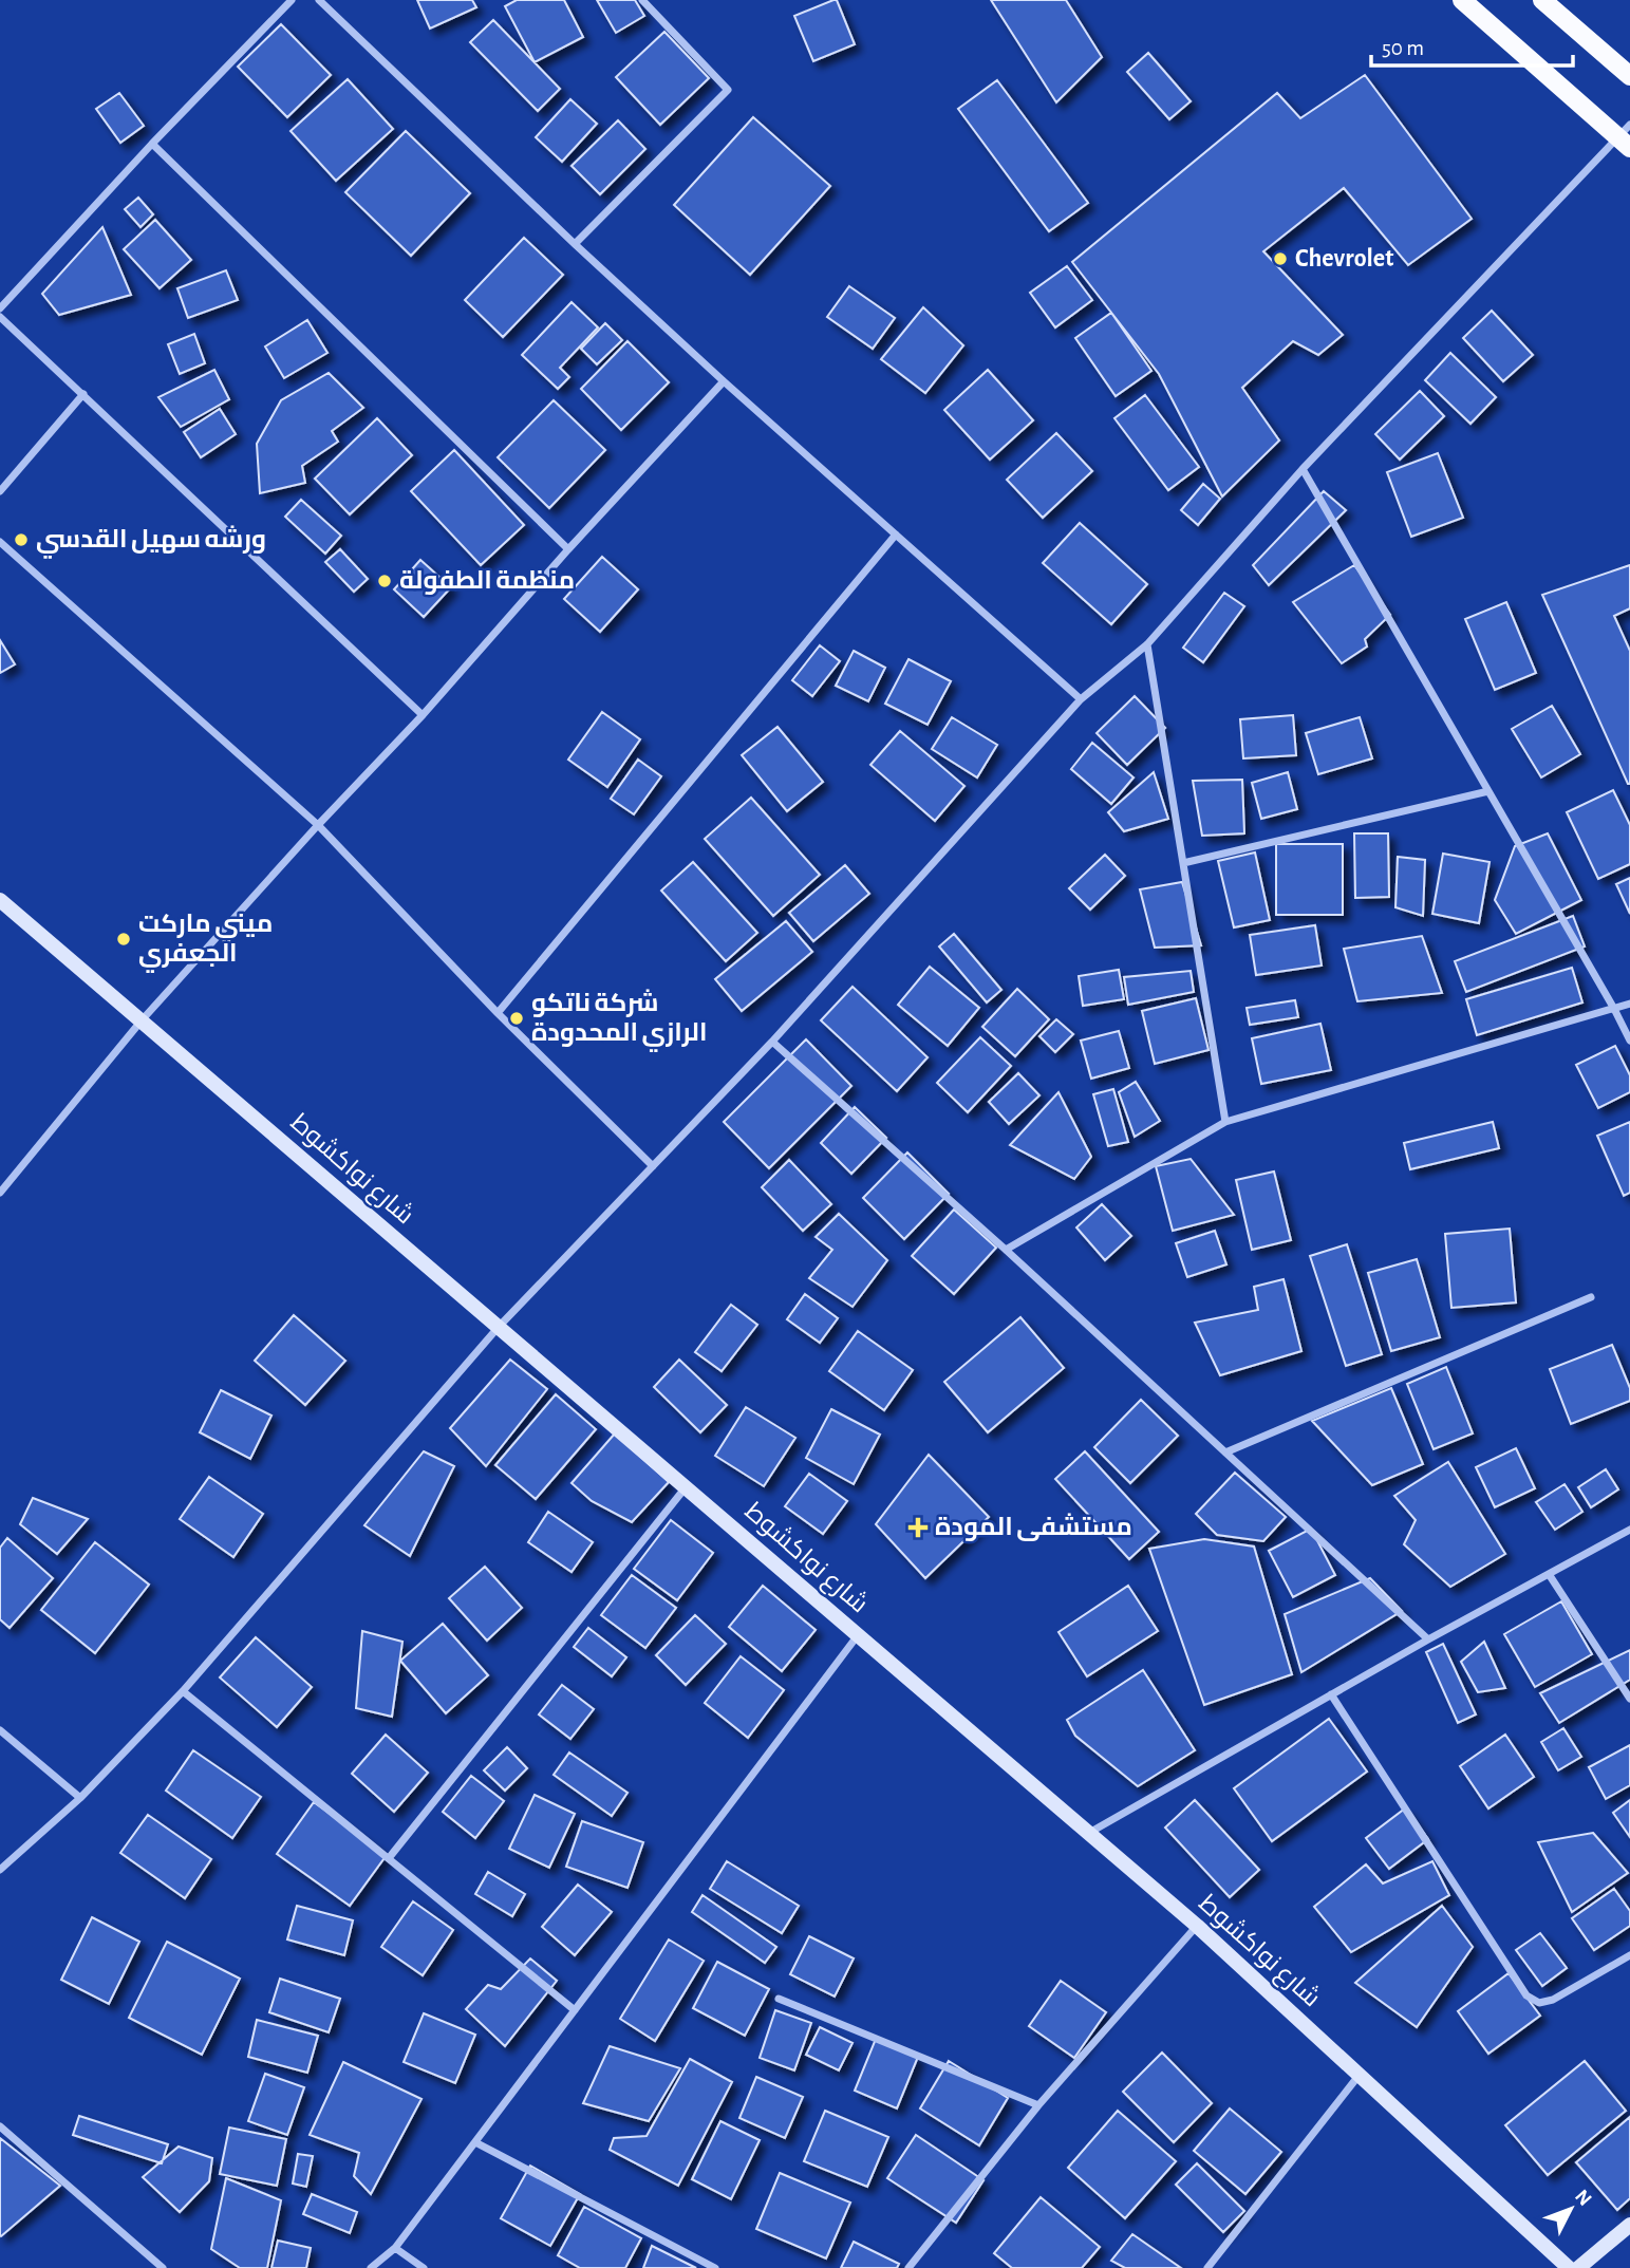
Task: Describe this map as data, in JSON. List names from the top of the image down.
{
  "streets": {
    "street": ["شارع نواكشوط"]
  },
  "places": {
    "other": [
      "Chevrolet",
      "ورشه سهيل القدسي",
      "منظمة الطفولة",
      "ميني ماركت الجعفري",
      "شركة ناتكو الرازي المحدودة"
    ],
    "health": ["مستشفى المودة"]
  },
  "scale_bar": "50 m",
  "north": "top right"
}
